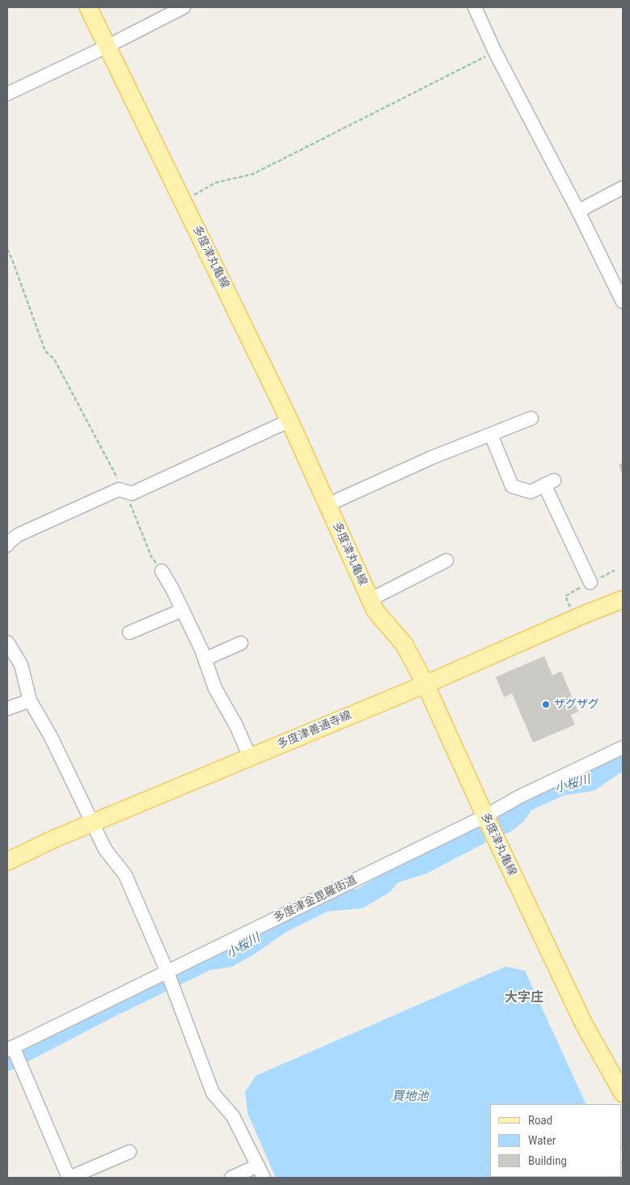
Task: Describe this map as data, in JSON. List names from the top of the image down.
{
  "streets": {
    "main road": ["多度津丸亀線", "多度津善通寺線"],
    "street": ["多度津金毘羅街道"]
  },
  "crossings": [
    ["多度津丸亀線", "多度津善通寺線"],
    ["多度津丸亀線", "多度津金毘羅街道"]
  ],
  "districts": ["大字庄"],
  "water": ["小桜川", "買地池"],
  "places": ["ザグザグ"],
  "legend": ["Road", "Water", "Building"]
}
